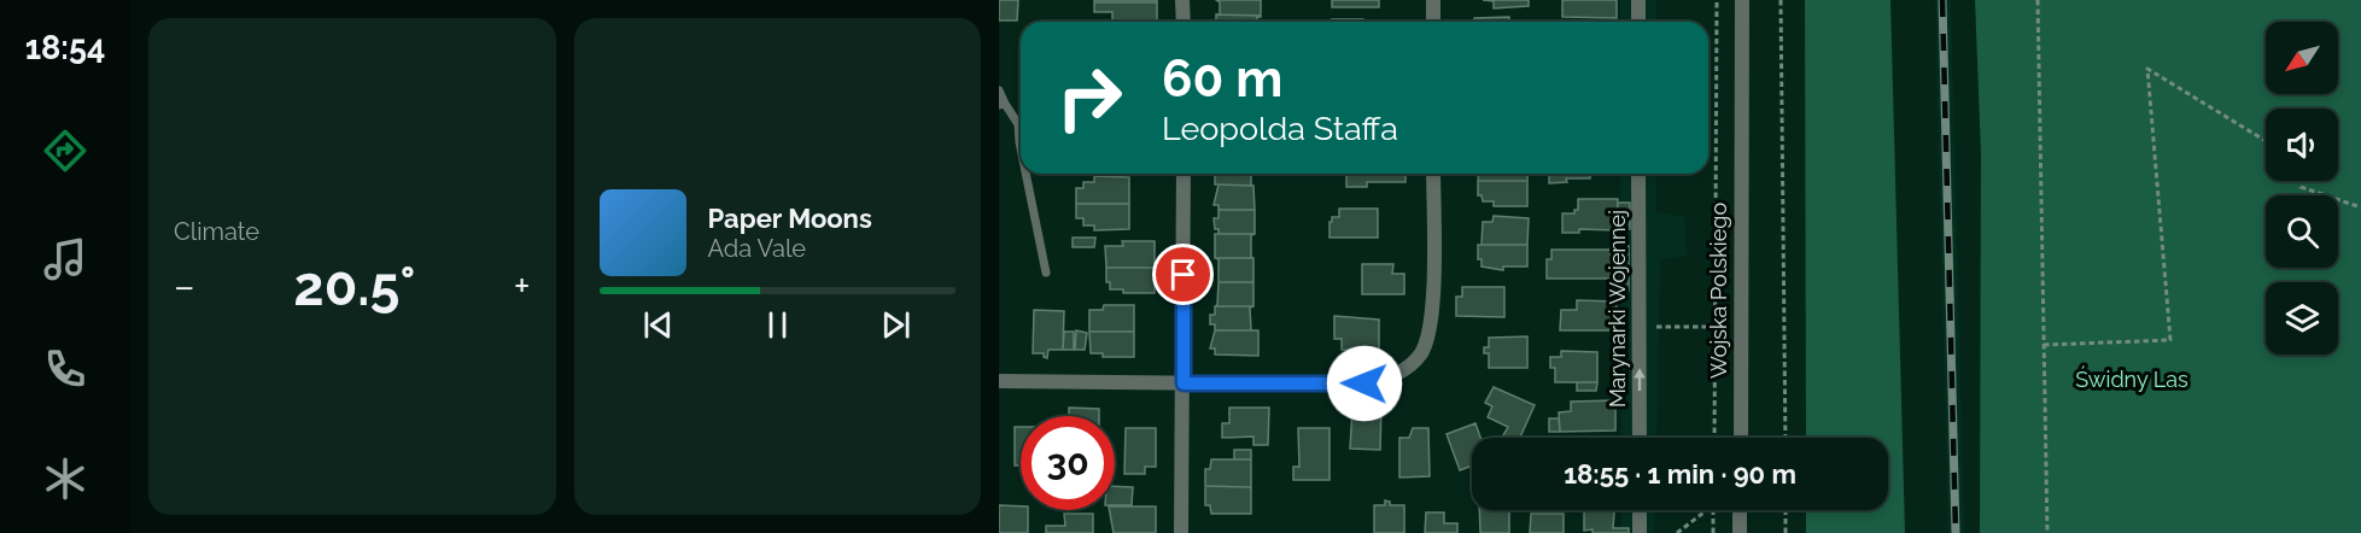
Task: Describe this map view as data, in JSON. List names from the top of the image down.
{
  "streets": {
    "street": ["Wojska Polskiego", "Marynarki Wojennej"]
  },
  "one_way": ["Marynarki Wojennej"],
  "parks": ["Świdny Las"],
  "north": "bottom left",
  "page": {
    "tabs": "18:54",
    "tile": "Climate",
    "turn": ["60 m", "Leopolda Staffa"],
    "song": ["Paper Moons", "Ada Vale"],
    "heat": ["−", "20.5°", "+"],
    "limit": "30",
    "trip": "18:55 · 1 min · 90 m"
  }
}
